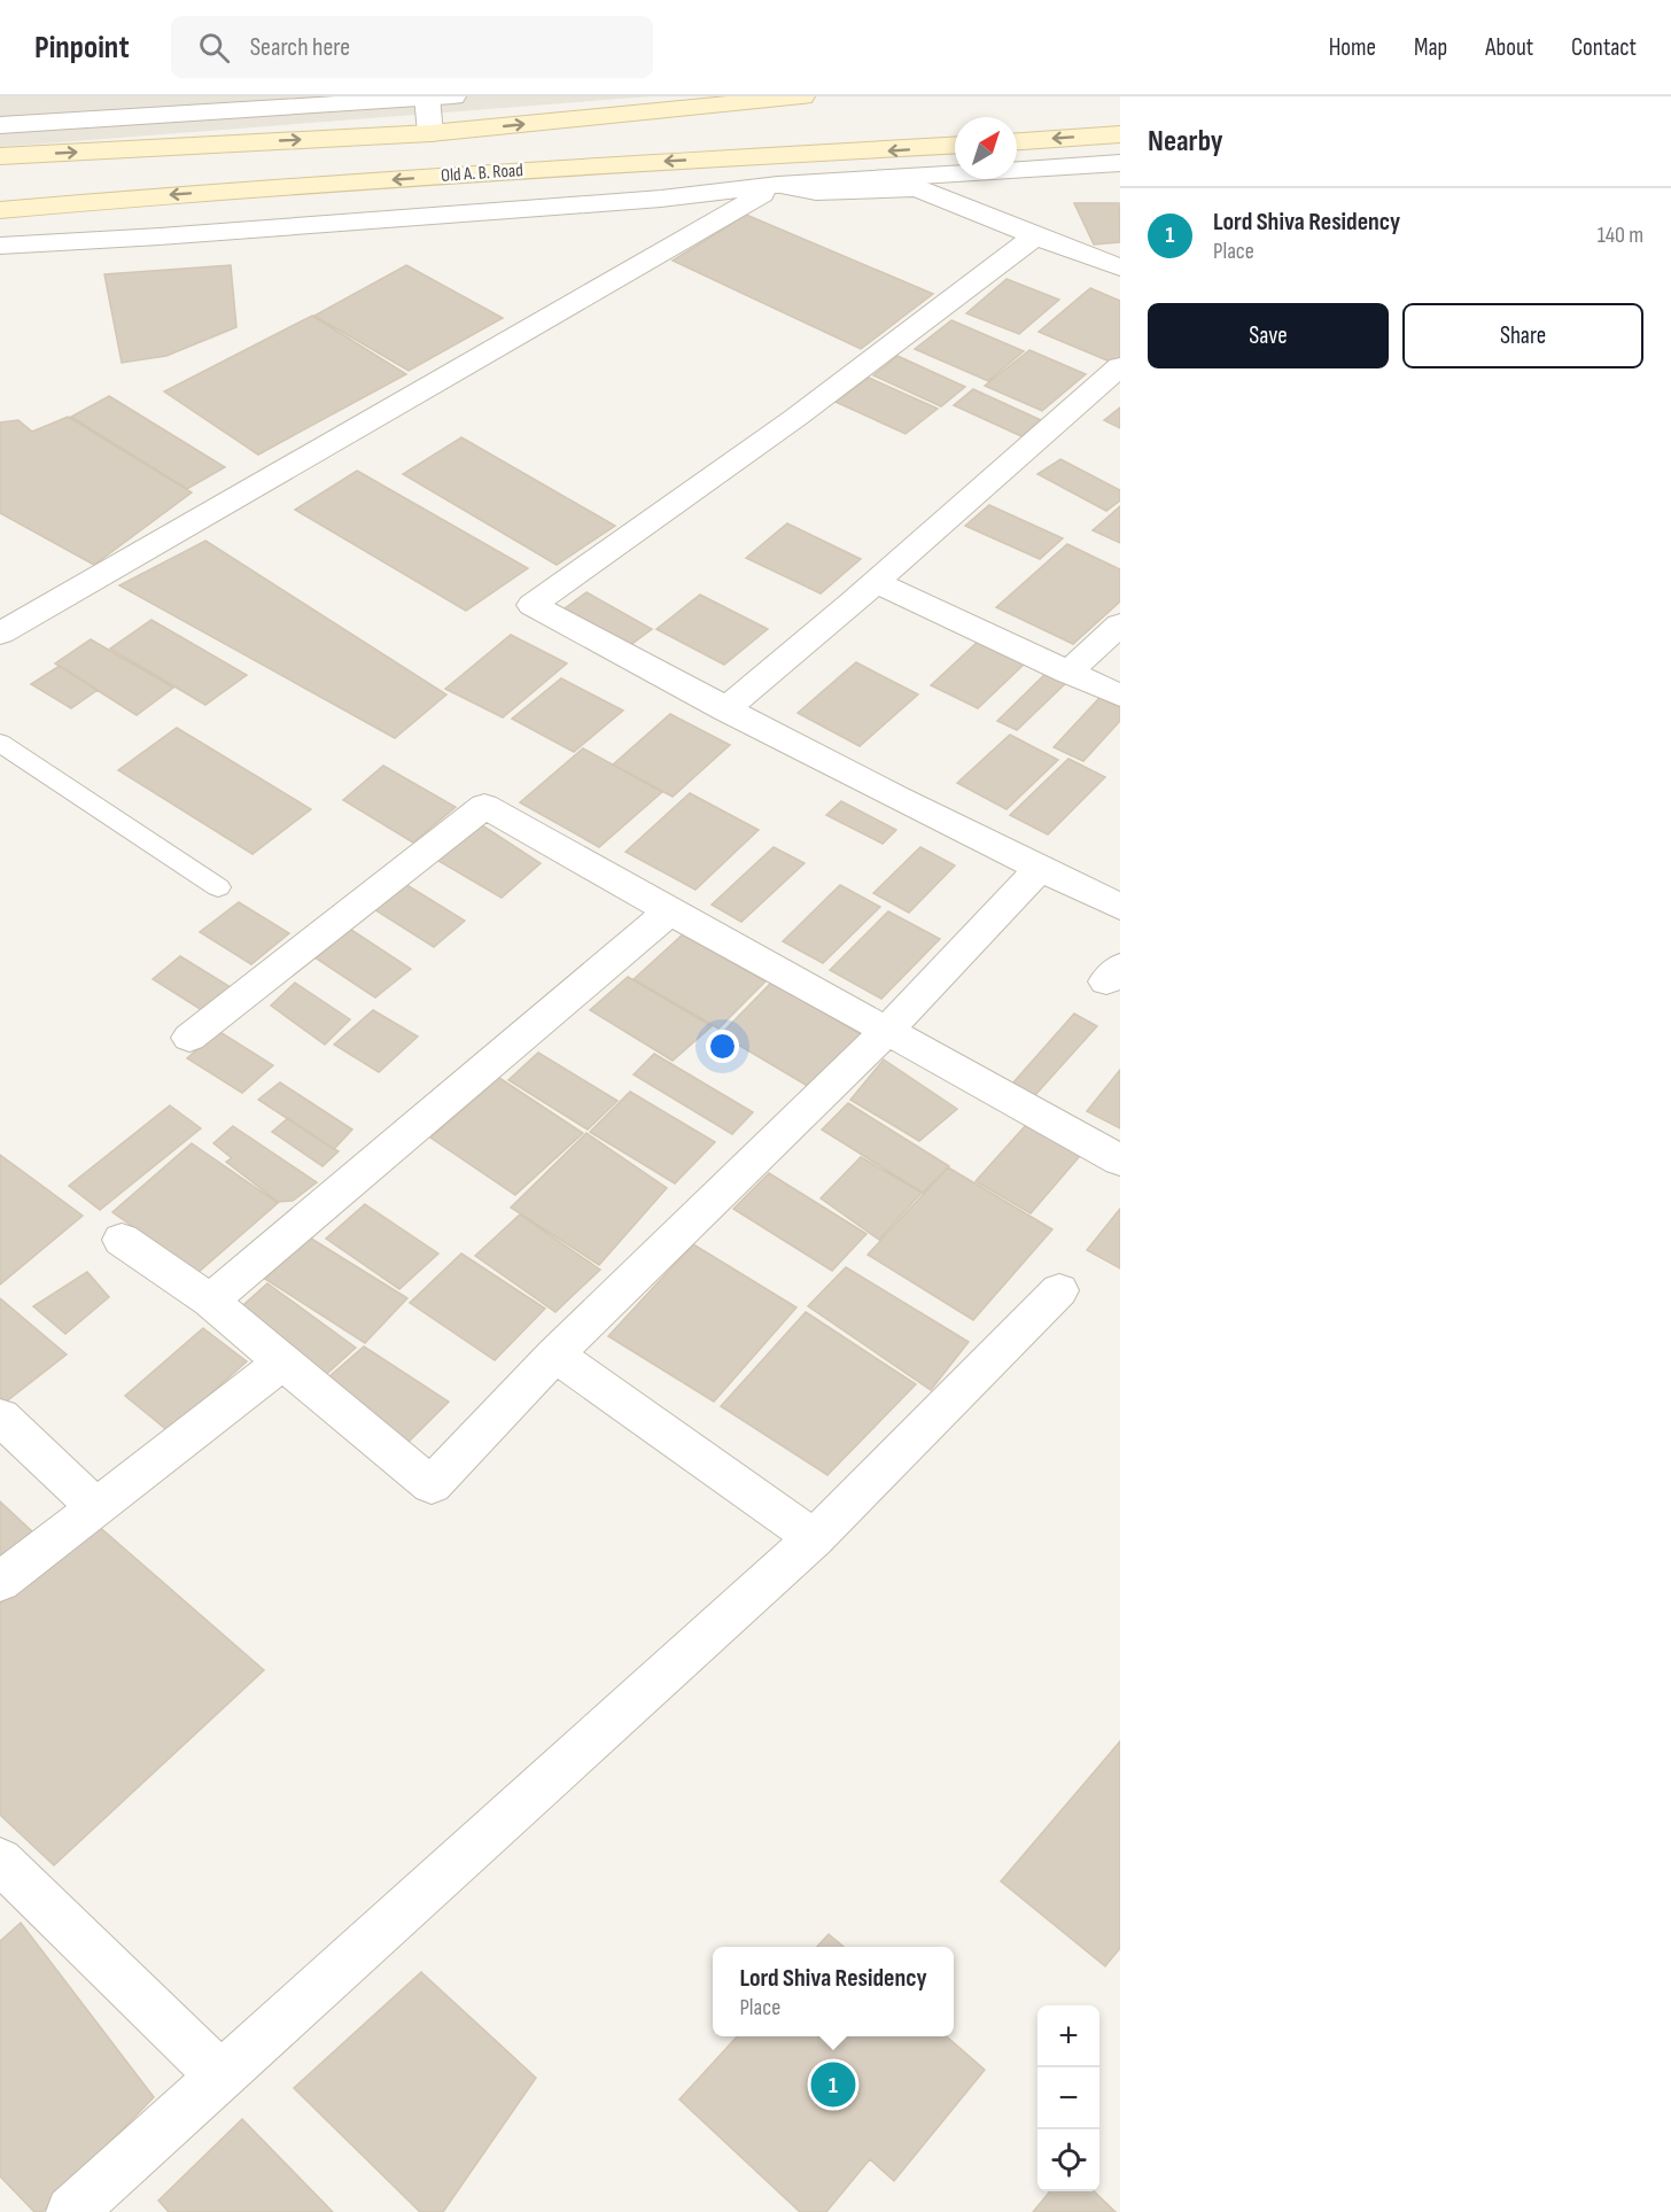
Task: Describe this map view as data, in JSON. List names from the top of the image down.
{
  "streets": {
    "main road": ["Old A. B. Road"]
  },
  "north": "top right",
  "page": {
    "header": "Pinpoint",
    "search": "Search here",
    "nav": [
      "Home",
      "Map",
      "About",
      "Contact"
    ],
    "heading": "Nearby",
    "list": [
      {
        "mark": "1",
        "name": "Lord Shiva Residency",
        "note": "Place",
        "value": "140 m"
      }
    ],
    "buttons": ["Save", "Share"],
    "popup": ["Lord Shiva Residency", "Place"],
    "map_buttons": ["+", "−"],
    "pins": "1"
  }
}
